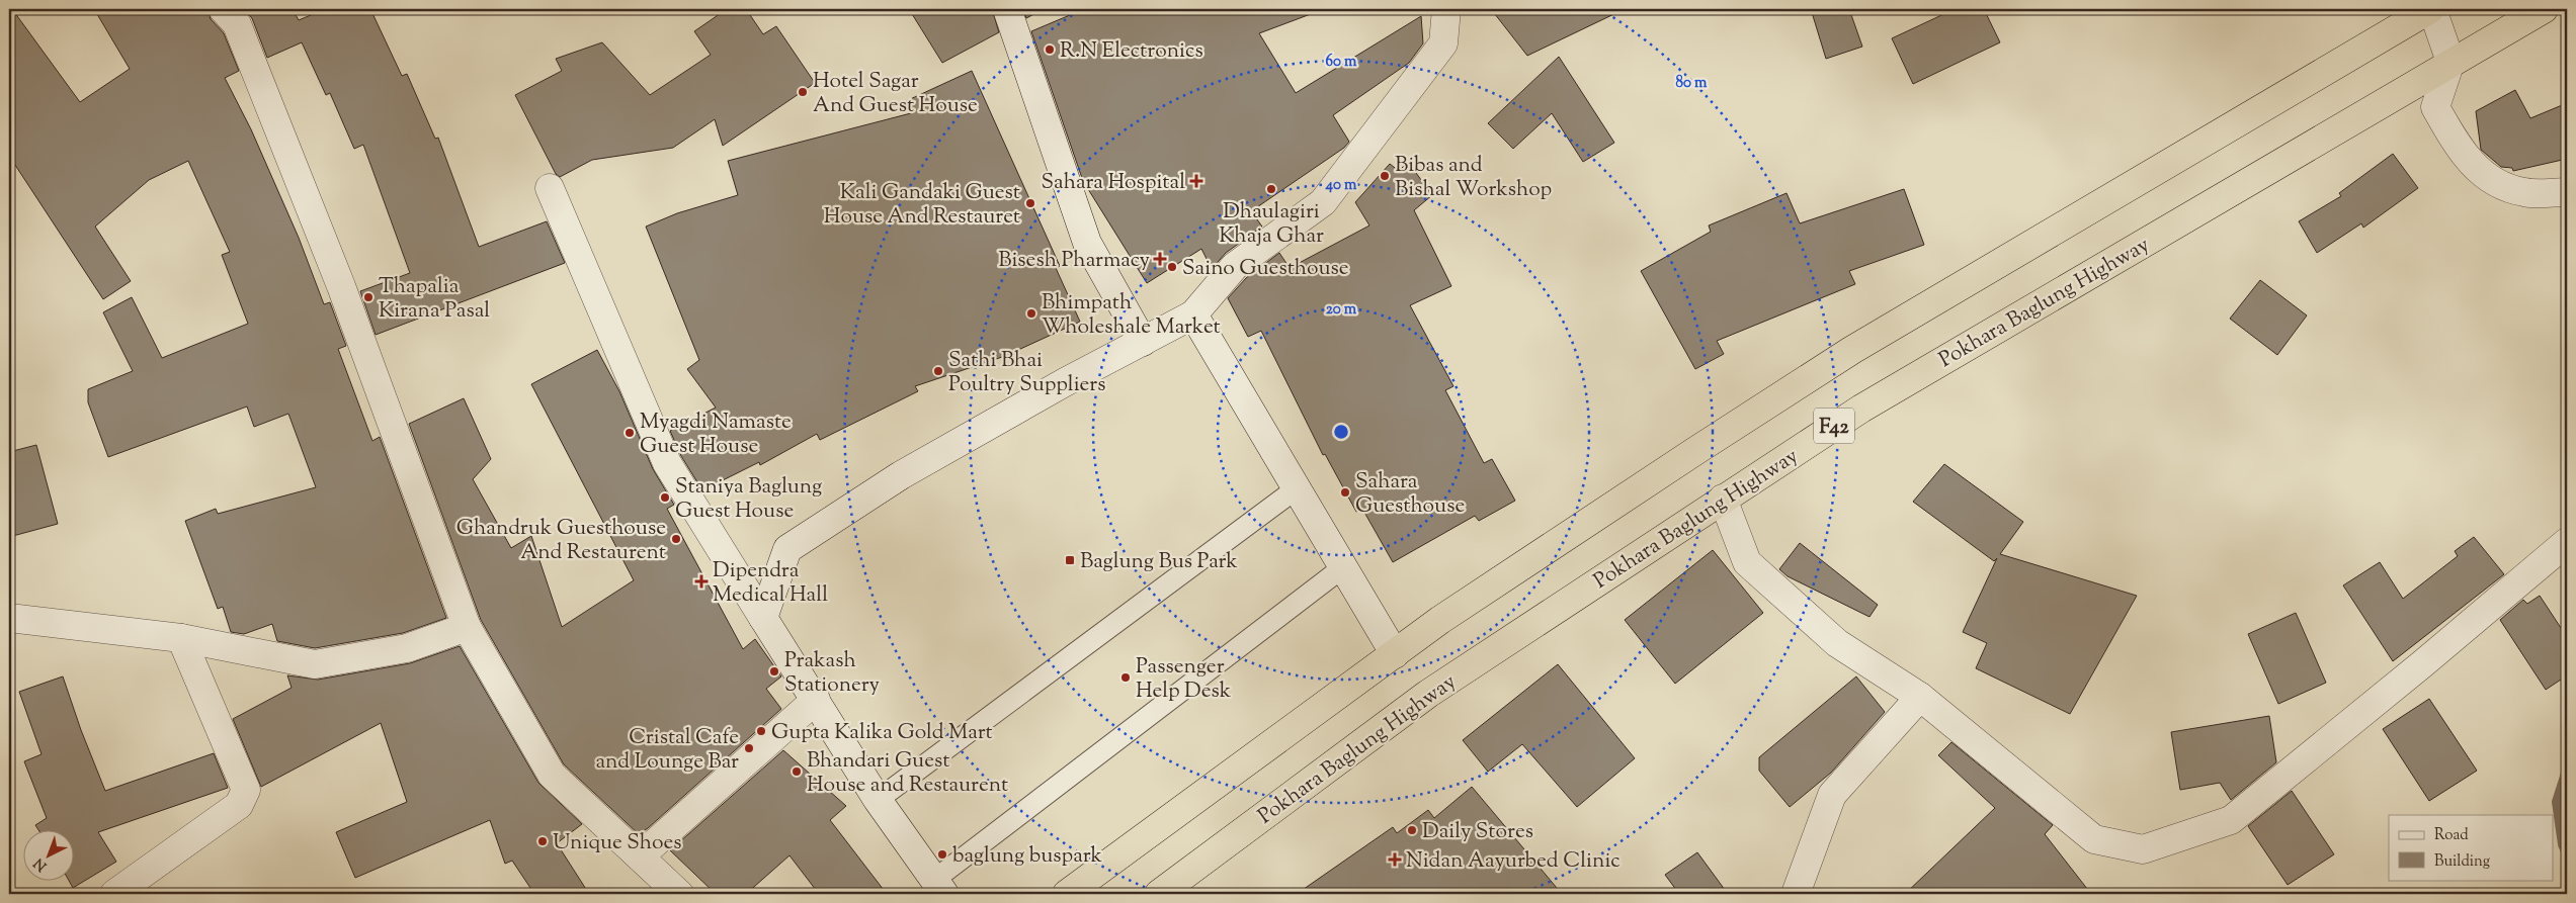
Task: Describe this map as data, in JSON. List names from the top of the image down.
{
  "streets": {
    "highway": ["Pokhara Baglung Highway", "F42"]
  },
  "places": {
    "other": [
      "R.N Electronics",
      "Hotel Sagar And Guest House",
      "Bibas and Bishal Workshop",
      "Dhaulagiri Khaja Ghar",
      "Kali Gandaki Guest House And Restauret",
      "Saino Guesthouse",
      "Thapalia Kirana Pasal",
      "Bhimpath Wholeshale Market",
      "Sathi Bhai Poultry Suppliers",
      "Myagdi Namaste Guest House",
      "Sahara Guesthouse",
      "Staniya Baglung Guest House",
      "Ghandruk Guesthouse And Restaurent",
      "Prakash Stationery",
      "Passenger Help Desk",
      "Gupta Kalika Gold Mart",
      "Cristal Cafe and Lounge Bar",
      "Bhandari Guest House and Restaurent",
      "Daily Stores",
      "Unique Shoes",
      "baglung buspark"
    ],
    "health": [
      "Sahara Hospital",
      "Bisesh Pharmacy",
      "Dipendra Medical Hall",
      "Nidan Aayurbed Clinic"
    ],
    "transit": ["Baglung Bus Park"]
  },
  "legend": ["Road", "Building"],
  "north": "bottom left",
  "rings": [
    "60 m",
    "80 m",
    "40 m",
    "20 m"
  ]
}
